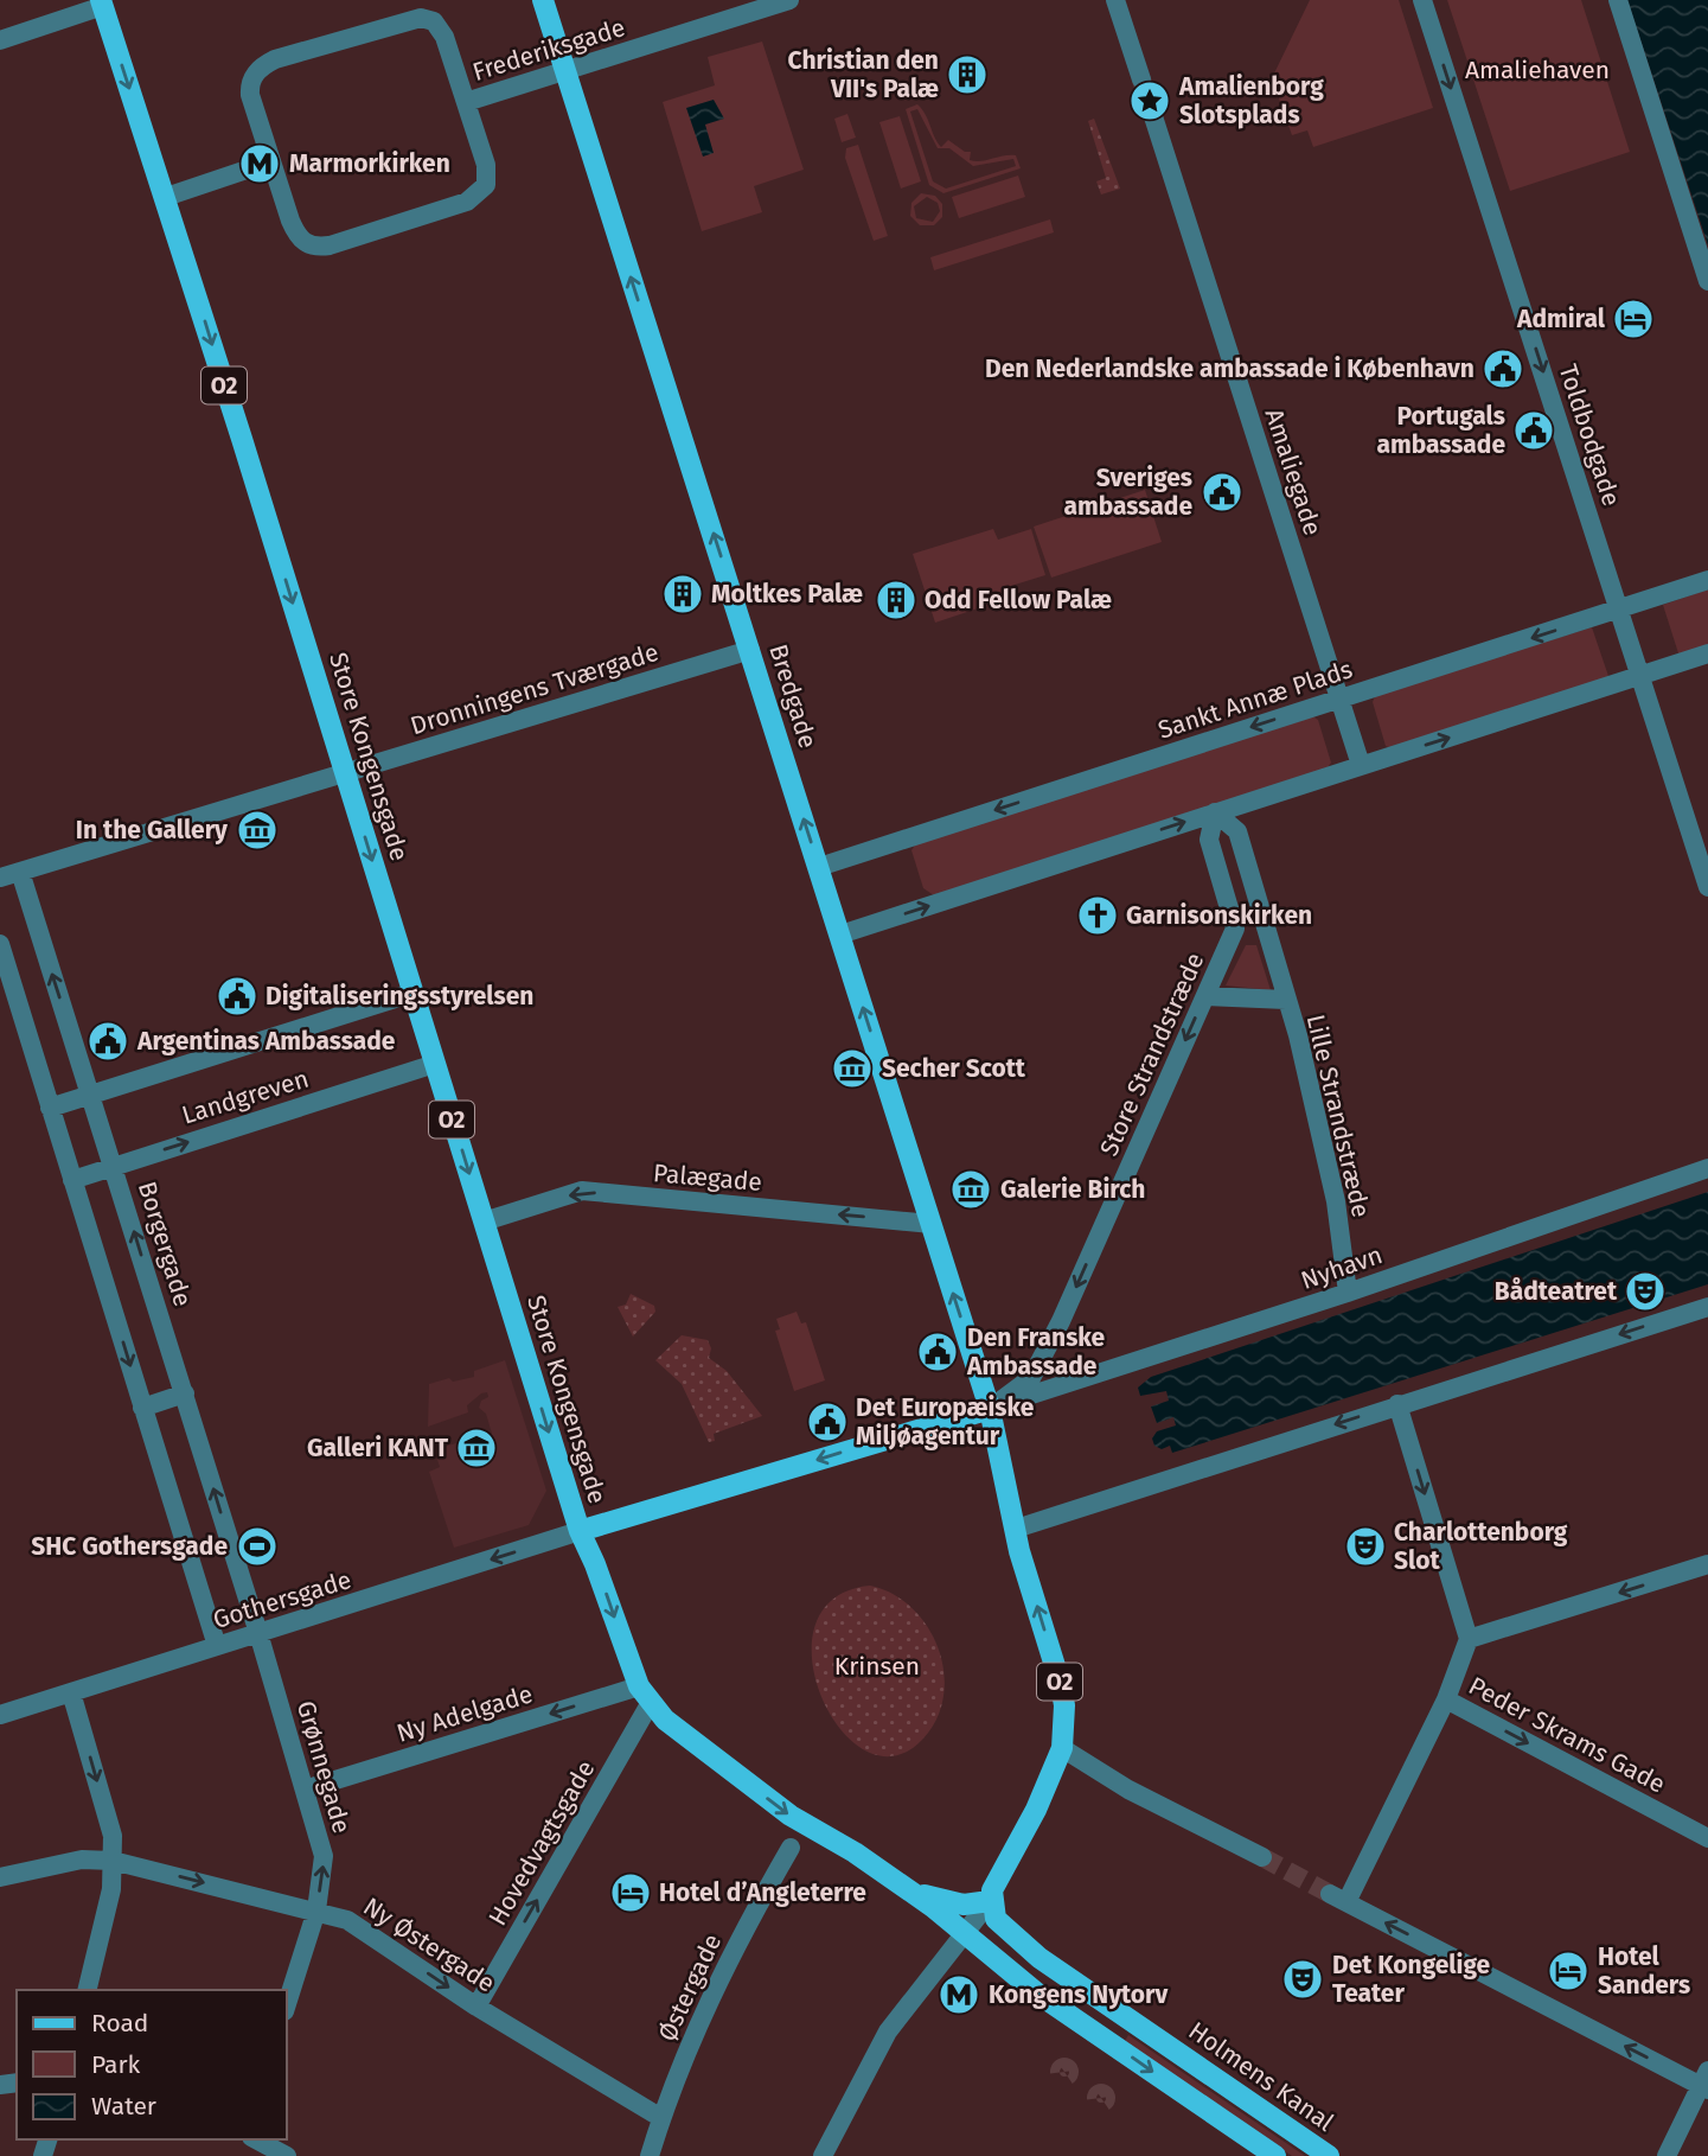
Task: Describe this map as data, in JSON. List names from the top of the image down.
{
  "streets": {
    "main road": [
      "O2",
      "Bredgade",
      "Store Kongensgade",
      "Holmens Kanal"
    ],
    "street": [
      "Frederiksgade",
      "Toldbodgade",
      "Amaliegade",
      "Dronningens Tværgade",
      "Sankt Annæ Plads",
      "Store Strandstræde",
      "Landgreven",
      "Lille Strandstræde",
      "Palægade",
      "Borgergade",
      "Nyhavn",
      "Gothersgade",
      "Ny Adelgade",
      "Peder Skrams Gade",
      "Grønnegade",
      "Hovedvagtsgade",
      "Ny Østergade",
      "Østergade"
    ]
  },
  "crossings": [
    ["Frederiksgade", "Bredgade"],
    ["O2", "Bredgade"],
    ["O2", "Store Kongensgade"],
    ["O2", "Store Strandstræde"],
    ["O2", "Nyhavn"],
    ["O2", "Gothersgade"],
    ["O2", "Ny Adelgade"],
    ["O2", "Hovedvagtsgade"],
    ["O2", "Holmens Kanal"],
    ["Toldbodgade", "Sankt Annæ Plads"],
    ["Amaliegade", "Sankt Annæ Plads"],
    ["Dronningens Tværgade", "Bredgade"],
    ["Dronningens Tværgade", "Store Kongensgade"],
    ["Dronningens Tværgade", "Borgergade"],
    ["Bredgade", "Sankt Annæ Plads"],
    ["Bredgade", "Store Strandstræde"],
    ["Bredgade", "Palægade"],
    ["Bredgade", "Nyhavn"],
    ["Store Kongensgade", "Landgreven"],
    ["Store Kongensgade", "Palægade"],
    ["Store Kongensgade", "Gothersgade"],
    ["Store Strandstræde", "Lille Strandstræde"],
    ["Store Strandstræde", "Nyhavn"],
    ["Landgreven", "Borgergade"],
    ["Lille Strandstræde", "Nyhavn"],
    ["Borgergade", "Gothersgade"],
    ["Borgergade", "Grønnegade"],
    ["Gothersgade", "Grønnegade"],
    ["Ny Adelgade", "Grønnegade"],
    ["Ny Adelgade", "Hovedvagtsgade"],
    ["Grønnegade", "Ny Østergade"],
    ["Hovedvagtsgade", "Ny Østergade"],
    ["Ny Østergade", "Østergade"]
  ],
  "one_way": [
    "Toldbodgade",
    "Bredgade",
    "Store Kongensgade",
    "Store Strandstræde",
    "Palægade",
    "Gothersgade",
    "Ny Adelgade",
    "Peder Skrams Gade",
    "Hovedvagtsgade",
    "Ny Østergade"
  ],
  "parks": ["Amaliehaven", "Krinsen"],
  "places": {
    "building": ["Christian den VII's Palæ", "Moltkes Palæ", "Odd Fellow Palæ"],
    "place": ["Amalienborg Slotsplads"],
    "metro station": ["Marmorkirken", "Kongens Nytorv"],
    "hotel": ["Admiral", "Hotel d’Angleterre", "Hotel Sanders"],
    "public building": [
      "Den Nederlandske ambassade i København",
      "Portugals ambassade",
      "Sveriges ambassade",
      "Digitaliseringsstyrelsen",
      "Argentinas Ambassade",
      "Den Franske Ambassade",
      "Det Europæiske Miljøagentur"
    ],
    "museum": [
      "In the Gallery",
      "Secher Scott",
      "Galerie Birch",
      "Galleri KANT"
    ],
    "church": ["Garnisonskirken"],
    "theatre": ["Bådteatret", "Charlottenborg Slot", "Det Kongelige Teater"],
    "sports": ["SHC Gothersgade"]
  },
  "legend": ["Road", "Park", "Water"]
}
